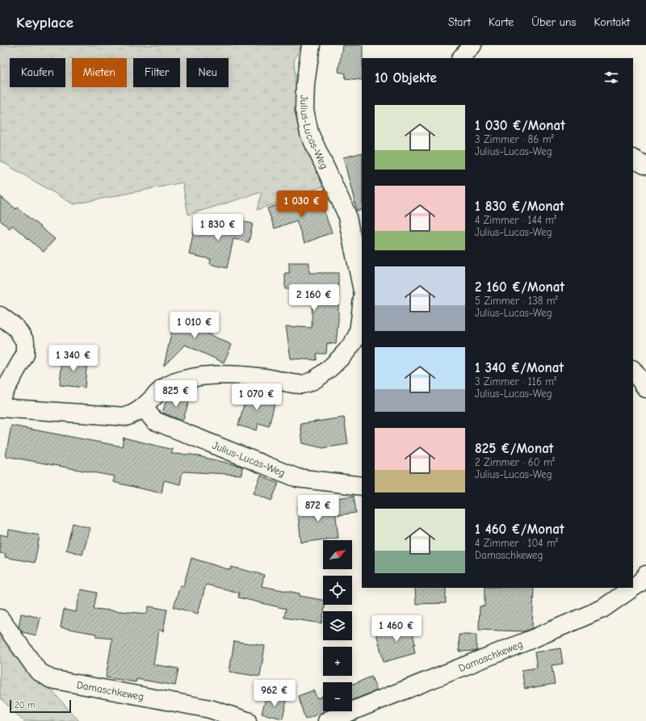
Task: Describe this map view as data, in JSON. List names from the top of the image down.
{
  "streets": {
    "street": ["Julius-Lucas-Weg", "Damaschkeweg"]
  },
  "scale_bar": "20 m",
  "north": "top right",
  "page": {
    "header": "Keyplace",
    "nav": [
      "Start",
      "Karte",
      "Über uns",
      "Kontakt"
    ],
    "chip": [
      "Kaufen",
      "Mieten",
      "Filter",
      "Neu"
    ],
    "heading": "10 Objekte",
    "list": [
      {
        "name": "1 030 €/Monat",
        "note": "3 Zimmer · 86 m² · Julius-Lucas-Weg"
      },
      {
        "name": "1 830 €/Monat",
        "note": "4 Zimmer · 144 m² · Julius-Lucas-Weg"
      },
      {
        "name": "2 160 €/Monat",
        "note": "5 Zimmer · 138 m² · Julius-Lucas-Weg"
      },
      {
        "name": "1 340 €/Monat",
        "note": "3 Zimmer · 116 m² · Julius-Lucas-Weg"
      },
      {
        "name": "825 €/Monat",
        "note": "2 Zimmer · 60 m² · Julius-Lucas-Weg"
      },
      {
        "name": "1 460 €/Monat",
        "note": "4 Zimmer · 104 m² · Damaschkeweg"
      }
    ],
    "price": [
      "1 030 €",
      "1 830 €",
      "2 160 €",
      "1 010 €",
      "1 340 €",
      "825 €",
      "1 070 €",
      "872 €",
      "1 460 €",
      "962 €"
    ],
    "map_buttons": ["+", "−"],
    "scale": "20 m"
  }
}
